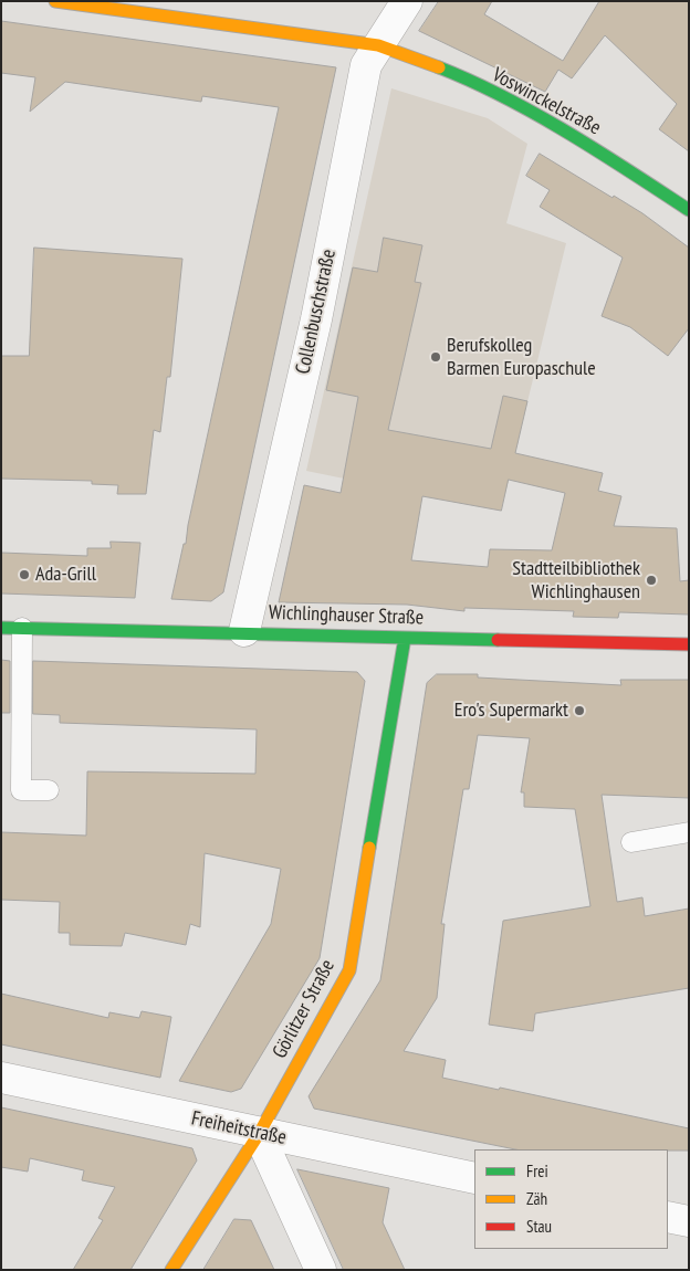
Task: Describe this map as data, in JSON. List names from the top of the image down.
{
  "streets": {
    "street": [
      "Voswinckelstraße",
      "Collenbuschstraße",
      "Wichlinghauser Straße",
      "Görlitzer Straße",
      "Freiheitstraße"
    ]
  },
  "crossings": [
    ["Voswinckelstraße", "Collenbuschstraße"],
    ["Collenbuschstraße", "Wichlinghauser Straße"],
    ["Wichlinghauser Straße", "Görlitzer Straße"],
    ["Görlitzer Straße", "Freiheitstraße"]
  ],
  "places": [
    "Berufskolleg Barmen Europaschule",
    "Ada-Grill",
    "Stadtteilbibliothek Wichlinghausen",
    "Ero's Supermarkt"
  ],
  "legend": ["Frei", "Zäh", "Stau"]
}
